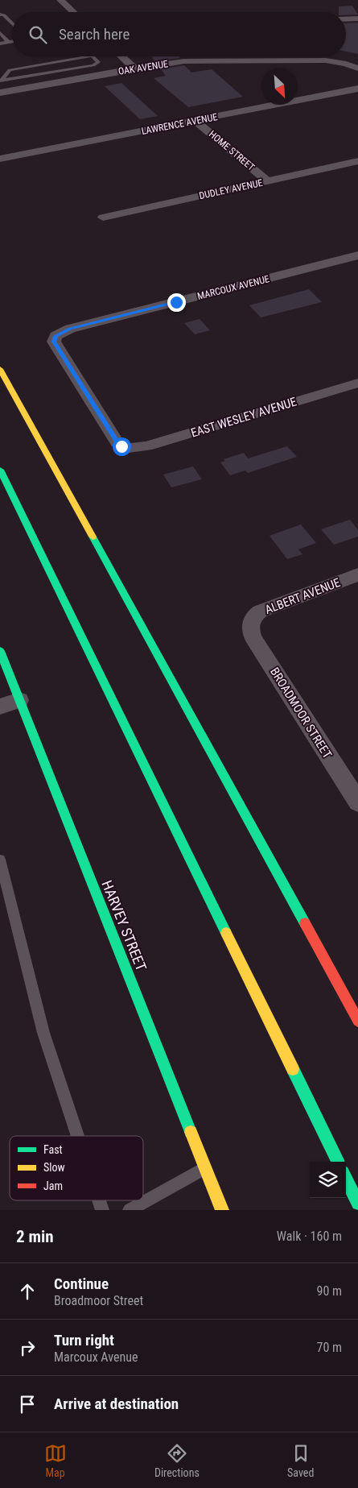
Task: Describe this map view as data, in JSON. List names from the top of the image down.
{
  "streets": {
    "main road": ["HARVEY STREET"],
    "street": [
      "OAK AVENUE",
      "LAWRENCE AVENUE",
      "HOME STREET",
      "DUDLEY AVENUE",
      "MARCOUX AVENUE",
      "EAST WESLEY AVENUE",
      "ALBERT AVENUE",
      "BROADMOOR STREET"
    ]
  },
  "crossings": [
    ["LAWRENCE AVENUE", "HOME STREET"],
    ["HOME STREET", "DUDLEY AVENUE"],
    ["MARCOUX AVENUE", "EAST WESLEY AVENUE"],
    ["ALBERT AVENUE", "BROADMOOR STREET"]
  ],
  "legend": ["Fast", "Slow", "Jam"],
  "north": "bottom right",
  "page": {
    "search": "Search here",
    "heading": ["2 min", "Walk · 160 m"],
    "list": [
      ["Continue", "Broadmoor Street", "90 m"],
      ["Turn right", "Marcoux Avenue", "70 m"],
      "Arrive at destination"
    ],
    "nav": ["Map", "Directions", "Saved"]
  }
}
